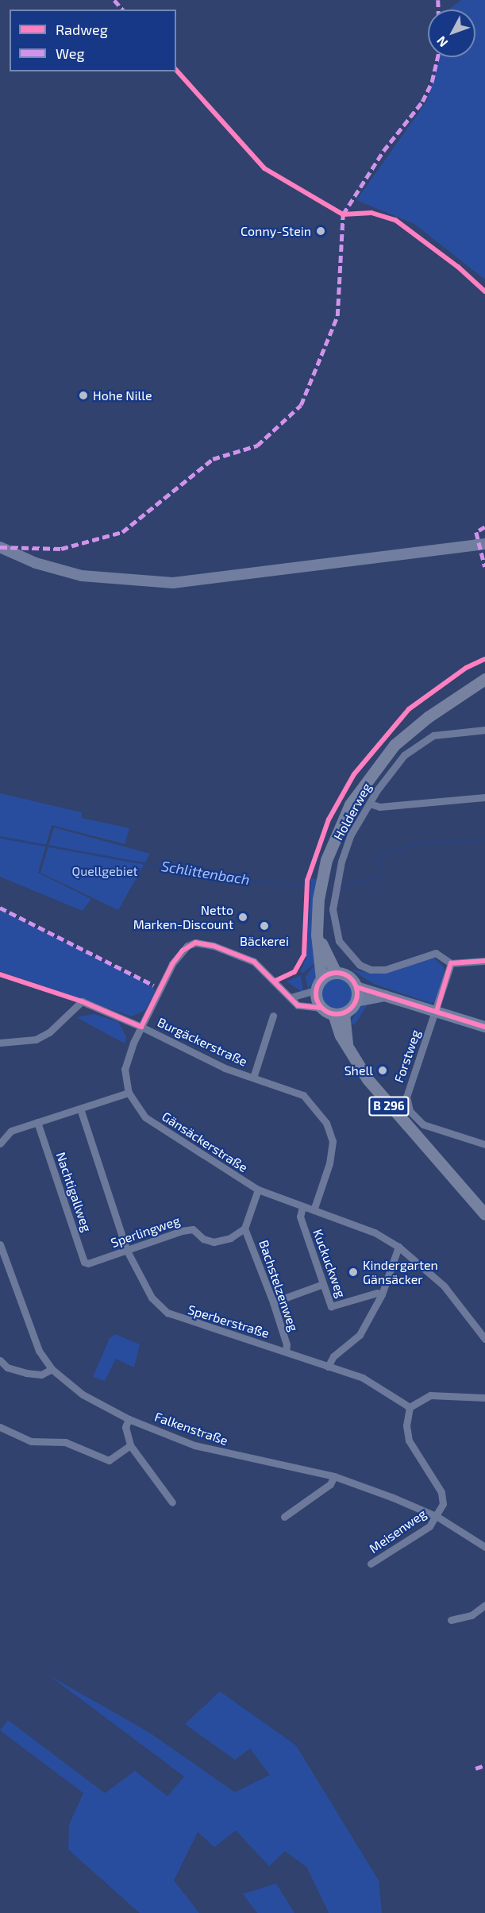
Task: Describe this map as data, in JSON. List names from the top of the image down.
{
  "streets": {
    "main road": ["B 296"],
    "street": [
      "Holderweg",
      "Burgäckerstraße",
      "Forstweg",
      "Gänsäckerstraße",
      "Nachtigallweg",
      "Sperlingweg",
      "Kuckuckweg",
      "Bachstelzenweg",
      "Sperberstraße",
      "Falkenstraße",
      "Meisenweg"
    ]
  },
  "crossings": [
    ["Holderweg", "Forstweg"],
    ["Burgäckerstraße", "Gänsäckerstraße"],
    ["B 296", "Gänsäckerstraße"],
    ["Gänsäckerstraße", "Kuckuckweg"],
    ["Nachtigallweg", "Sperlingweg"],
    ["Sperlingweg", "Bachstelzenweg"],
    ["Sperlingweg", "Sperberstraße"],
    ["Bachstelzenweg", "Sperberstraße"],
    ["Falkenstraße", "Meisenweg"]
  ],
  "water": ["Schlittenbach"],
  "parks": ["Quellgebiet"],
  "places": [
    "Conny-Stein",
    "Hohe Nille",
    "Netto Marken-Discount",
    "Bäckerei",
    "Shell",
    "Kindergarten Gänsäcker"
  ],
  "legend": ["Radweg", "Weg"],
  "north": "bottom left"
}
